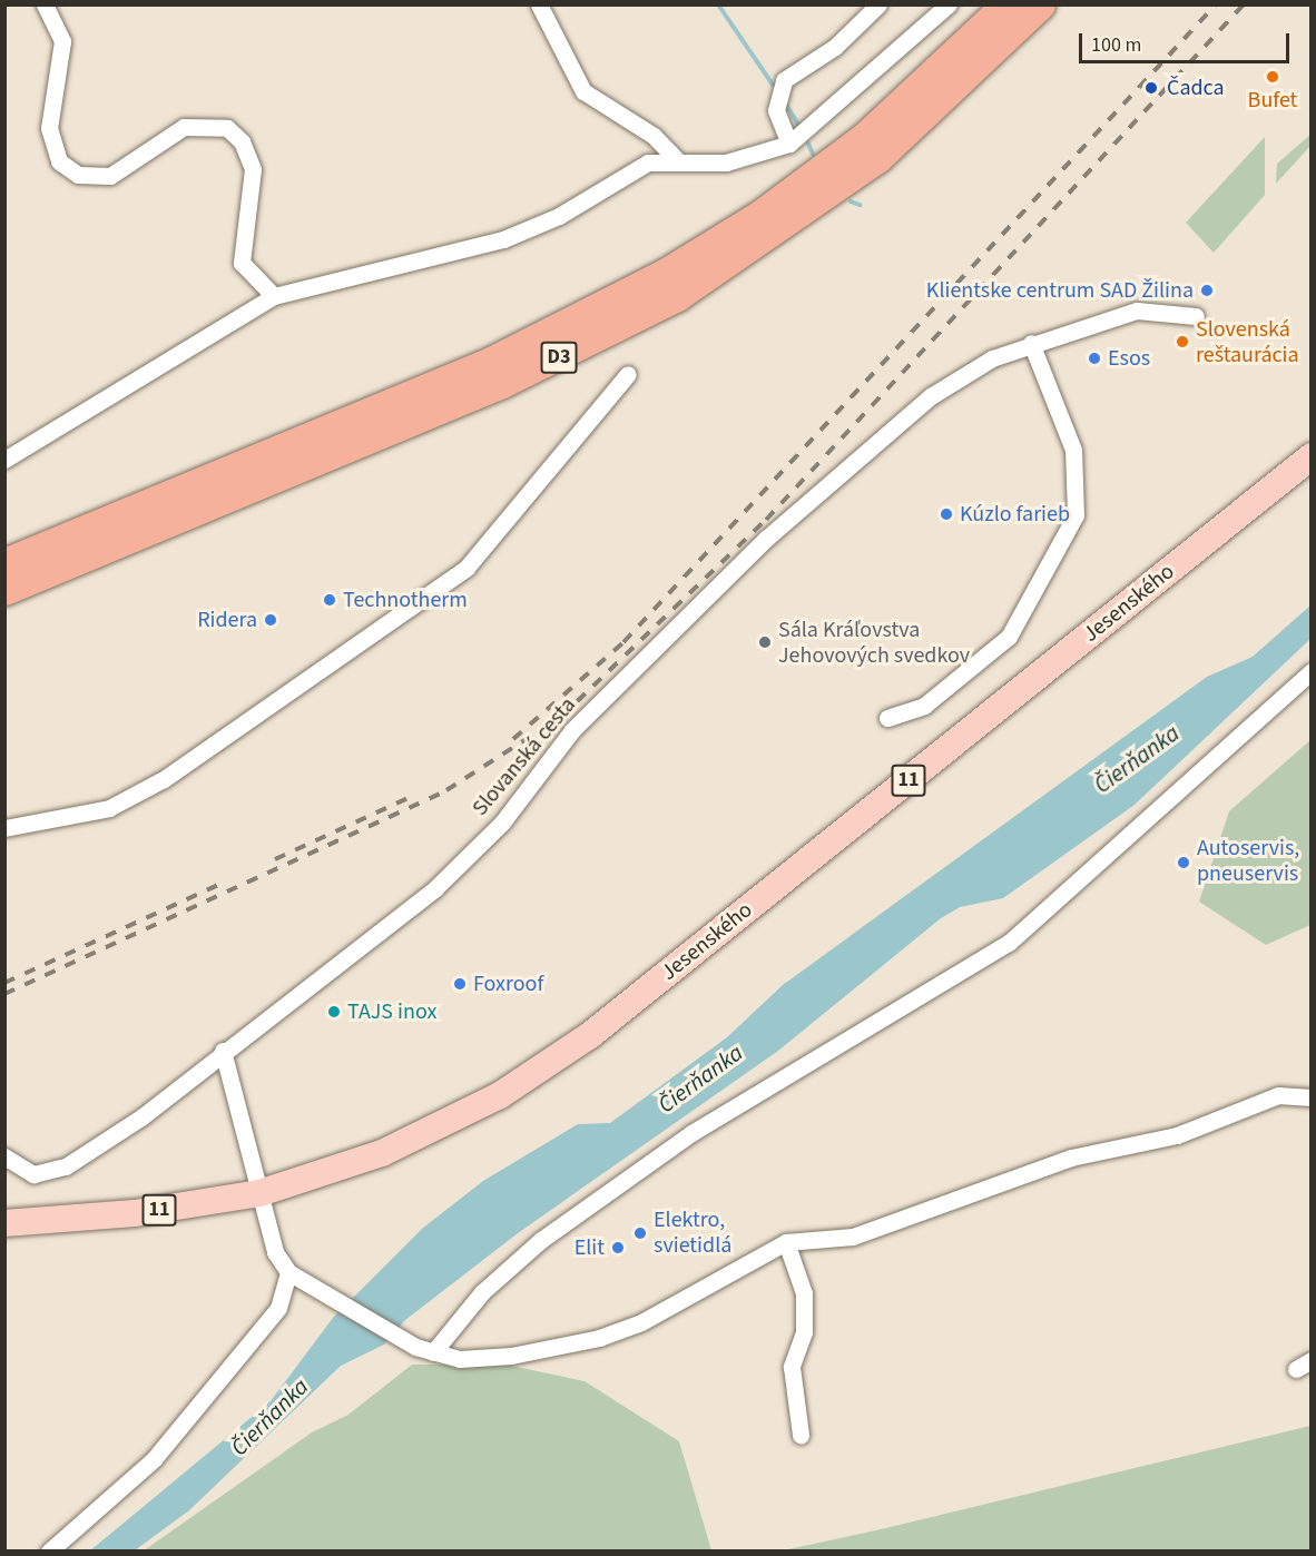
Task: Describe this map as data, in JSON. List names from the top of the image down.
{
  "streets": {
    "highway": ["D3"],
    "main road": ["Jesenského", "11"],
    "street": ["Slovanská cesta"]
  },
  "water": ["Čierňanka"],
  "places": [
    "Bufet",
    "Čadca",
    "Klientske centrum SAD Žilina",
    "Slovenská reštaurácia",
    "Esos",
    "Kúzlo farieb",
    "Technotherm",
    "Ridera",
    "Sála Kráľovstva Jehovových svedkov",
    "Autoservis, pneuservis",
    "Foxroof",
    "TAJS inox",
    "Elektro, svietidlá",
    "Elit"
  ],
  "scale_bar": "100 m"
}
